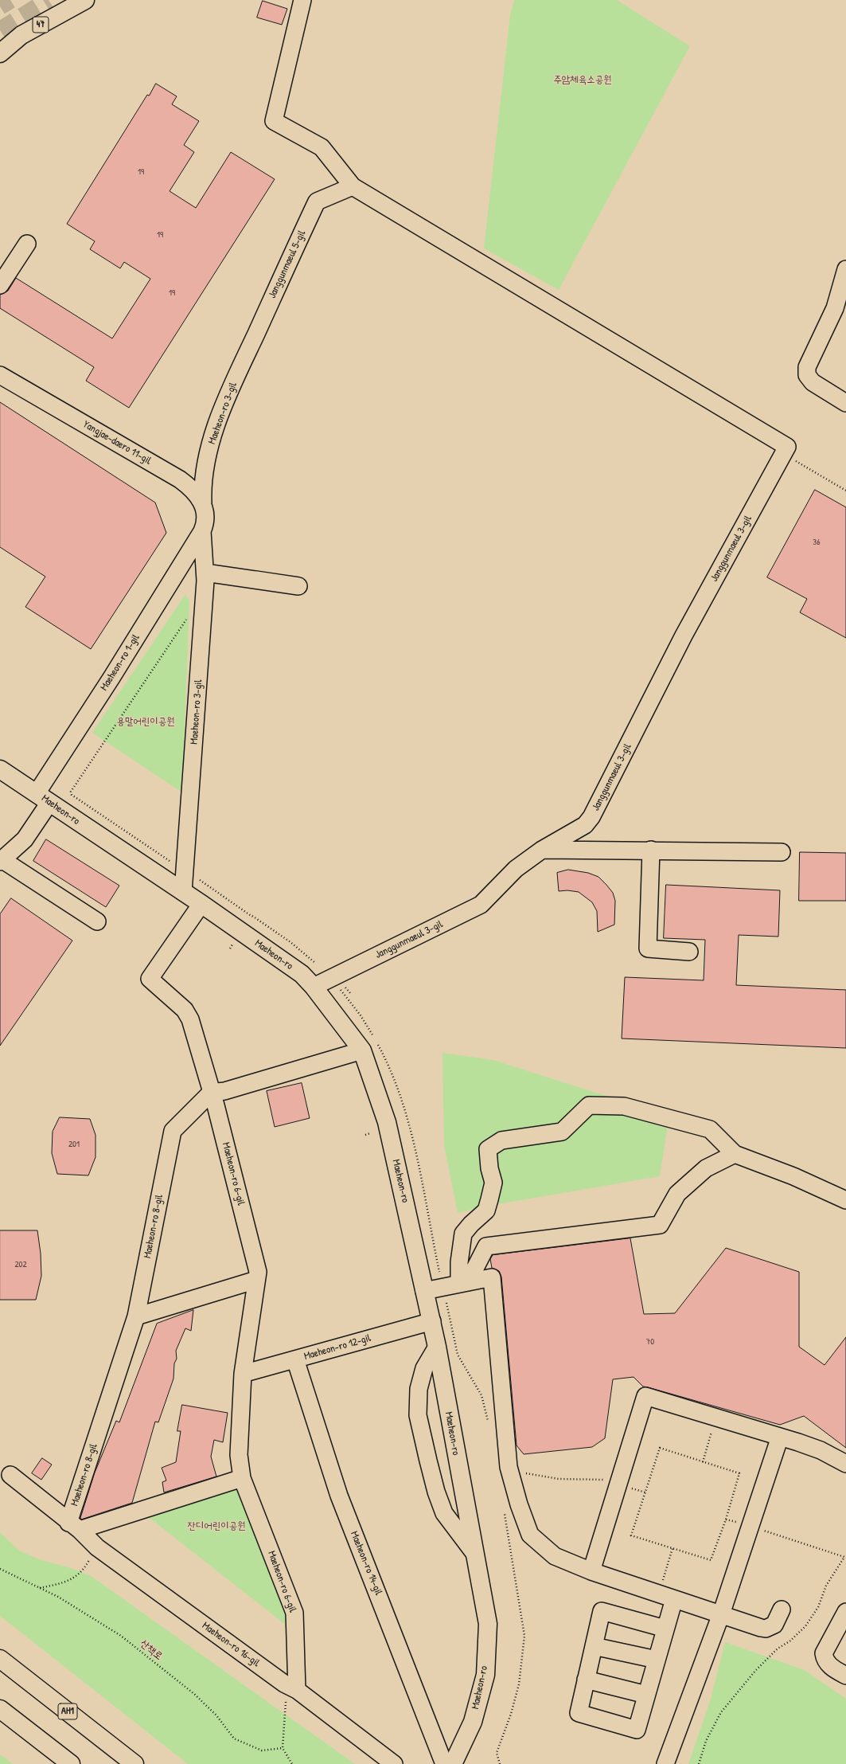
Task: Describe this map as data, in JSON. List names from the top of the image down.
{
  "streets": {
    "main road": ["47", "Maeheon-ro", "AH1"],
    "street": [
      "Janggunmaeul 5-gil",
      "Maeheon-ro 3-gil",
      "Yangjae-daero 11-gil",
      "Janggunmaeul 3-gil",
      "Maeheon-ro 1-gil",
      "Maeheon-ro 6-gil",
      "Maeheon-ro 8-gil",
      "Maeheon-ro 12-gil",
      "Maeheon-ro 14-gil",
      "Maeheon-ro 16-gil"
    ],
    "path": ["산책로"]
  },
  "crossings": [
    ["Janggunmaeul 5-gil", "Maeheon-ro 3-gil"],
    ["Maeheon-ro 3-gil", "Yangjae-daero 11-gil"],
    ["Maeheon-ro 3-gil", "Maeheon-ro 1-gil"],
    ["Maeheon-ro 3-gil", "Maeheon-ro"],
    ["Yangjae-daero 11-gil", "Maeheon-ro 1-gil"],
    ["Janggunmaeul 3-gil", "Maeheon-ro"],
    ["Maeheon-ro 1-gil", "Maeheon-ro"],
    ["Maeheon-ro", "Maeheon-ro 6-gil"],
    ["Maeheon-ro", "Maeheon-ro 12-gil"],
    ["Maeheon-ro 6-gil", "Maeheon-ro 8-gil"],
    ["Maeheon-ro 6-gil", "Maeheon-ro 12-gil"],
    ["Maeheon-ro 6-gil", "Maeheon-ro 16-gil"],
    ["Maeheon-ro 8-gil", "Maeheon-ro 16-gil"],
    ["Maeheon-ro 12-gil", "Maeheon-ro 14-gil"]
  ],
  "parks": ["주암체육소공원", "용말어린이공원", "잔디어린이공원"],
  "house_numbers": [
    "19",
    "19",
    "19",
    "36",
    "201",
    "202",
    "70"
  ]
}
